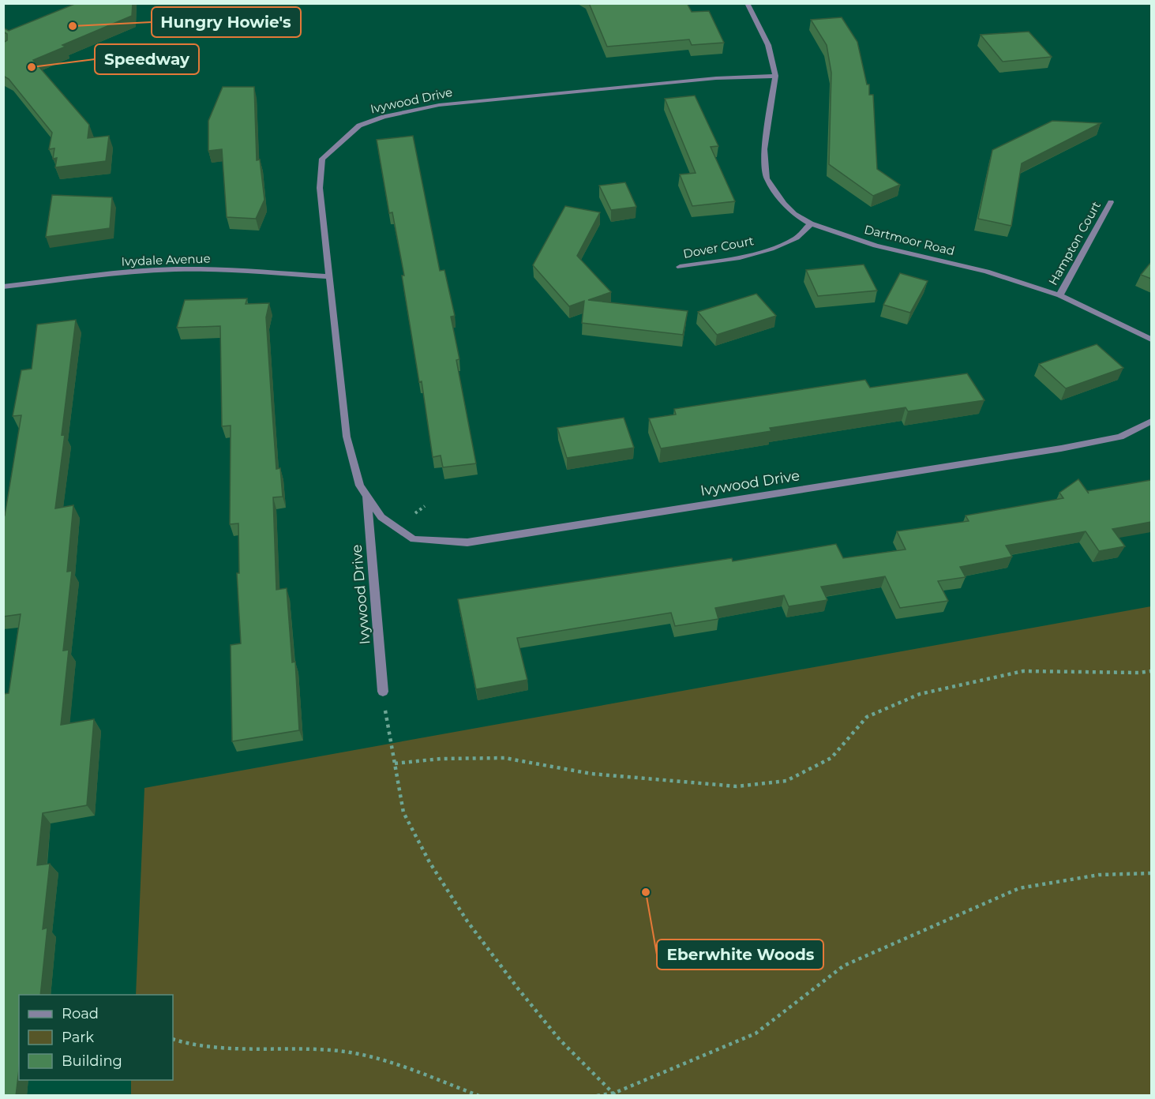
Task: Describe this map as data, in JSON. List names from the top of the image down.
{
  "streets": {
    "street": [
      "Ivywood Drive",
      "Dartmoor Road",
      "Hampton Court",
      "Dover Court",
      "Ivydale Avenue"
    ]
  },
  "crossings": [
    ["Ivywood Drive", "Dartmoor Road"],
    ["Ivywood Drive", "Ivydale Avenue"],
    ["Dartmoor Road", "Hampton Court"],
    ["Dartmoor Road", "Dover Court"]
  ],
  "places": ["Hungry Howie's", "Speedway", "Eberwhite Woods"],
  "legend": ["Road", "Park", "Building"]
}
